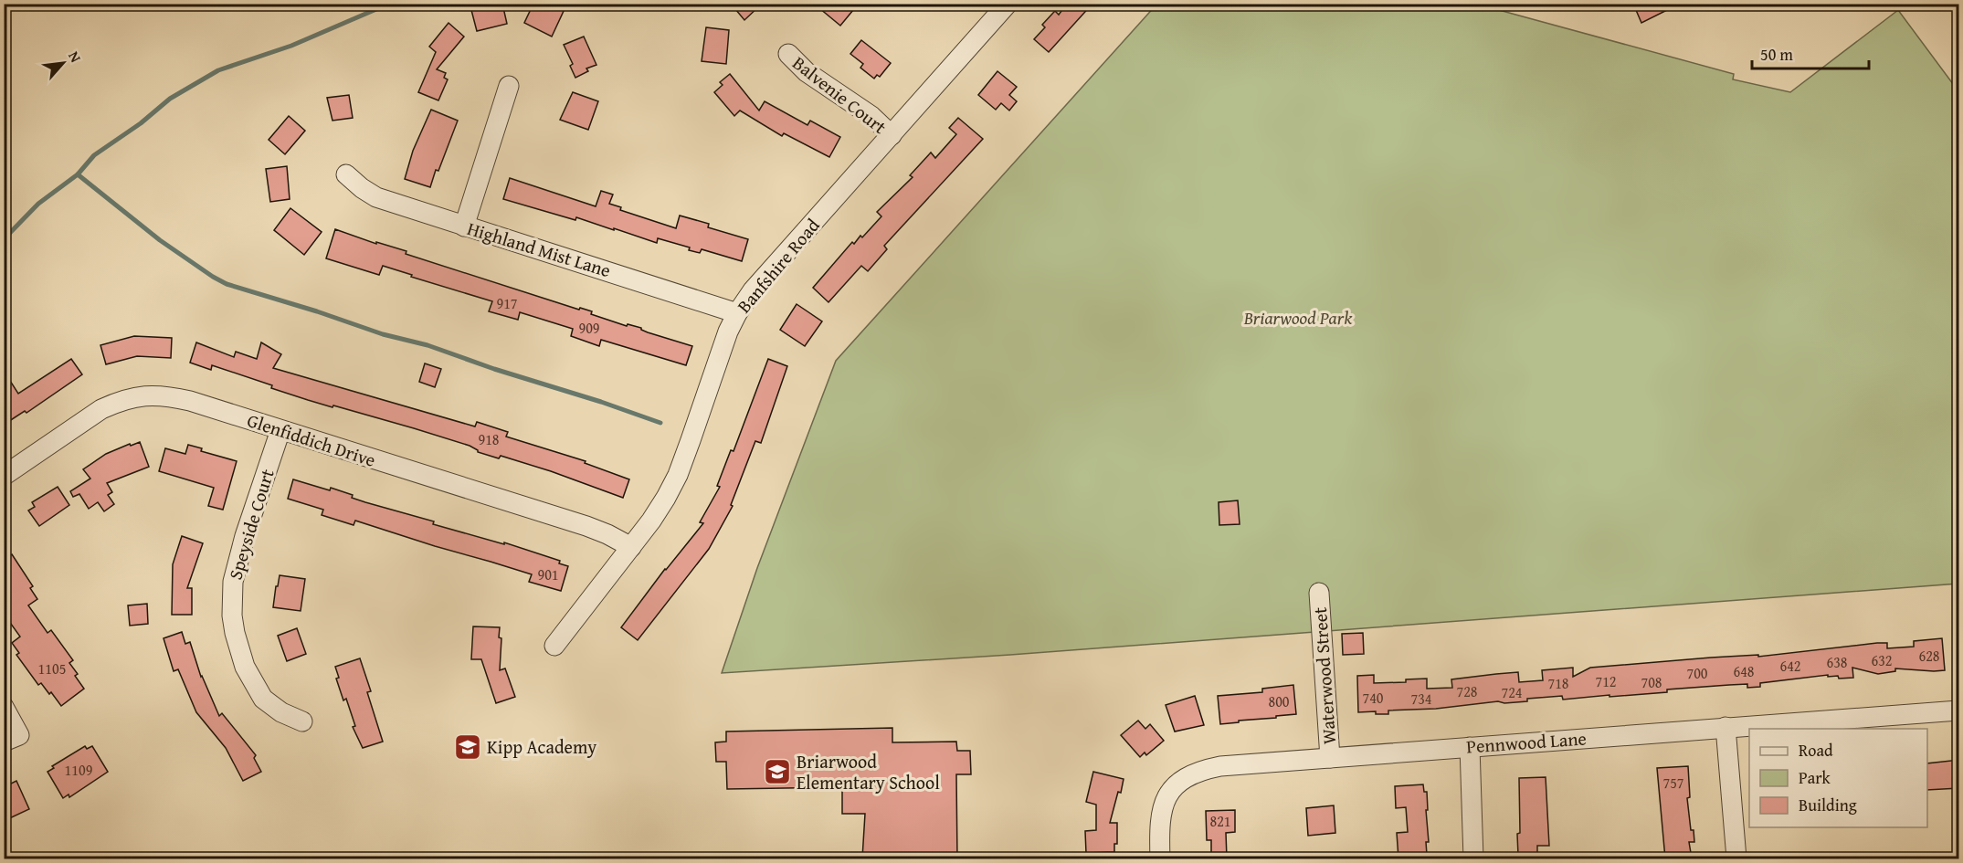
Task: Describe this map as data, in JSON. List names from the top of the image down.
{
  "streets": {
    "street": [
      "Balvenie Court",
      "Highland Mist Lane",
      "Banfshire Road",
      "Glenfiddich Drive",
      "Speyside Court",
      "Waterwood Street",
      "Pennwood Lane"
    ]
  },
  "crossings": [
    ["Balvenie Court", "Banfshire Road"],
    ["Highland Mist Lane", "Banfshire Road"],
    ["Banfshire Road", "Glenfiddich Drive"],
    ["Glenfiddich Drive", "Speyside Court"],
    ["Waterwood Street", "Pennwood Lane"]
  ],
  "parks": ["Briarwood Park"],
  "places": {
    "school or university": ["Kipp Academy", "Briarwood Elementary School"]
  },
  "house_numbers": [
    "917",
    "909",
    "918",
    "901",
    "628",
    "632",
    "638",
    "642",
    "1105",
    "648",
    "700",
    "712",
    "708",
    "718",
    "728",
    "724",
    "740",
    "734",
    "800",
    "1109",
    "757",
    "821"
  ],
  "legend": ["Road", "Park", "Building"],
  "scale_bar": "50 m",
  "north": "top right"
}
